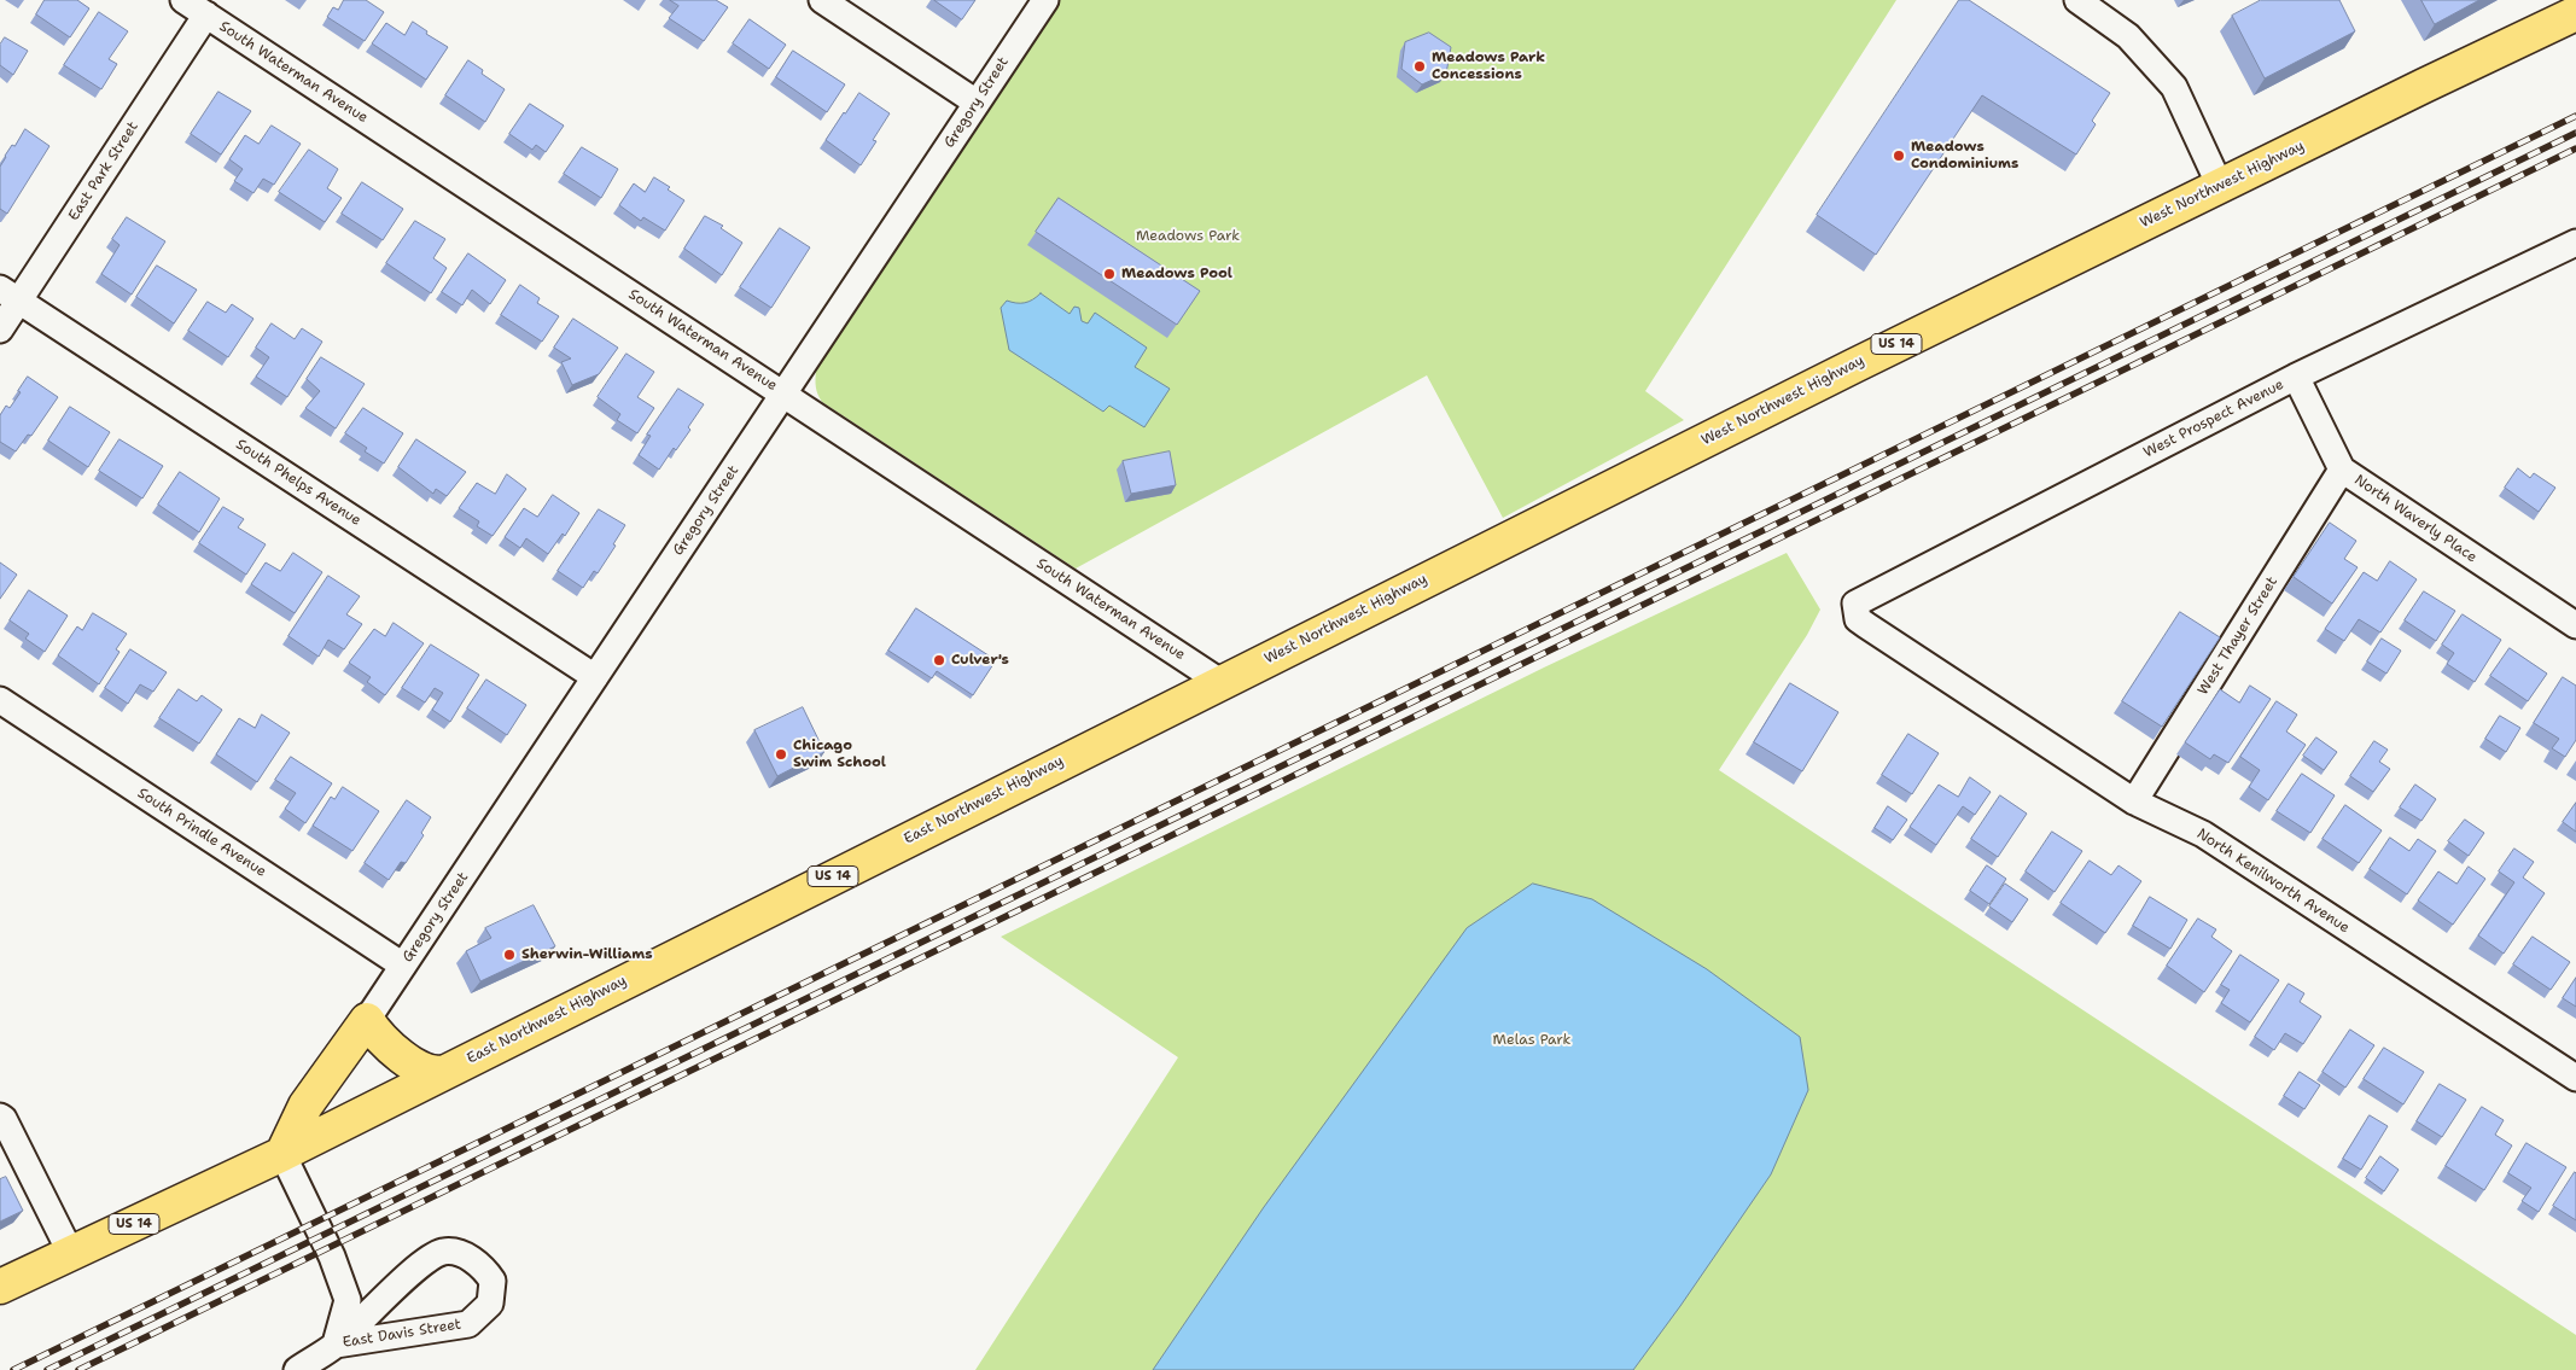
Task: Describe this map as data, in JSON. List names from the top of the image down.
{
  "streets": {
    "main road": ["West Northwest Highway", "US 14", "East Northwest Highway"],
    "street": [
      "South Waterman Avenue",
      "Gregory Street",
      "East Park Street",
      "West Prospect Avenue",
      "South Phelps Avenue",
      "North Waverly Place",
      "West Thayer Street",
      "South Prindle Avenue",
      "North Kenilworth Avenue",
      "East Davis Street"
    ]
  },
  "crossings": [
    ["South Waterman Avenue", "Gregory Street"],
    ["South Waterman Avenue", "East Park Street"],
    ["South Waterman Avenue", "West Northwest Highway"],
    ["South Waterman Avenue", "East Northwest Highway"],
    ["Gregory Street", "South Phelps Avenue"],
    ["Gregory Street", "South Prindle Avenue"],
    ["East Park Street", "South Phelps Avenue"],
    ["West Northwest Highway", "East Northwest Highway"],
    ["West Prospect Avenue", "North Waverly Place"],
    ["West Prospect Avenue", "North Kenilworth Avenue"],
    ["North Waverly Place", "West Thayer Street"],
    ["West Thayer Street", "North Kenilworth Avenue"],
    ["East Northwest Highway", "East Davis Street"]
  ],
  "parks": ["Meadows Park", "Melas Park"],
  "places": [
    "Meadows Park Concessions",
    "Meadows Condominiums",
    "Meadows Pool",
    "Culver's",
    "Chicago Swim School",
    "Sherwin-Williams"
  ]
}
